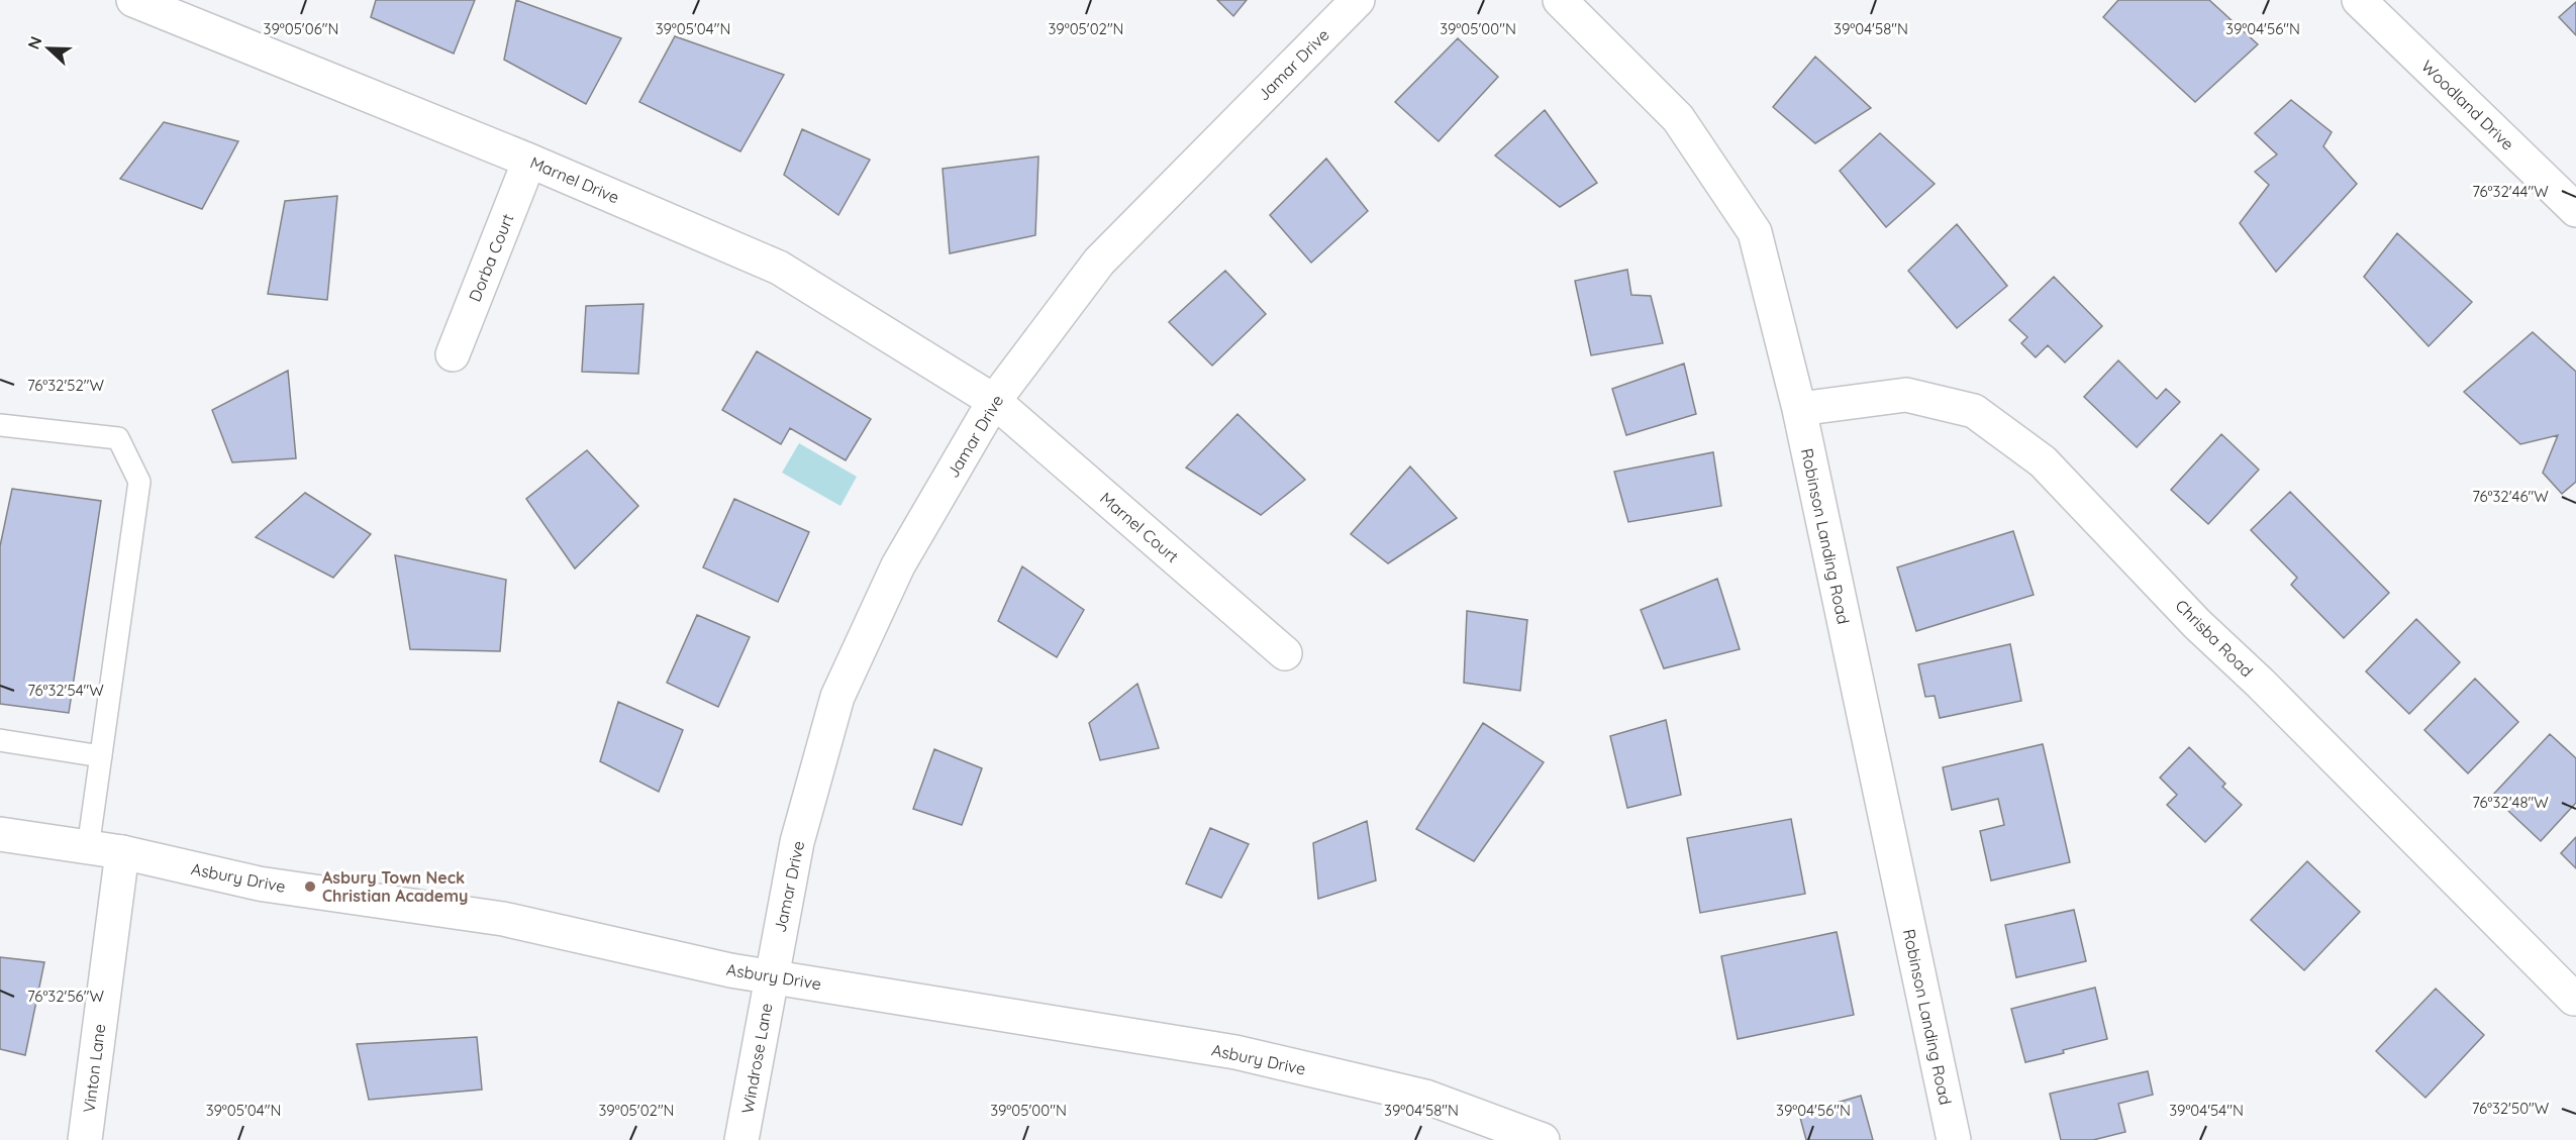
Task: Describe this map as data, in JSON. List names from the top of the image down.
{
  "streets": {
    "street": [
      "Jamar Drive",
      "Woodland Drive",
      "Marnel Drive",
      "Dorba Court",
      "Marnel Court",
      "Robinson Landing Road",
      "Chrisba Road",
      "Asbury Drive",
      "Windrose Lane",
      "Vinton Lane"
    ]
  },
  "crossings": [
    ["Jamar Drive", "Marnel Drive"],
    ["Jamar Drive", "Marnel Court"],
    ["Jamar Drive", "Asbury Drive"],
    ["Jamar Drive", "Windrose Lane"],
    ["Marnel Drive", "Dorba Court"],
    ["Marnel Drive", "Marnel Court"],
    ["Robinson Landing Road", "Chrisba Road"],
    ["Asbury Drive", "Windrose Lane"],
    ["Asbury Drive", "Vinton Lane"]
  ],
  "places": ["Asbury Town Neck Christian Academy"],
  "north": "left",
  "coordinates": [
    "39°05'06\"N",
    "39°05'04\"N",
    "39°05'02\"N",
    "39°05'00\"N",
    "39°04'58\"N",
    "39°04'56\"N",
    "76°32'44\"W",
    "76°32'52\"W",
    "76°32'46\"W",
    "76°32'54\"W",
    "76°32'48\"W",
    "76°32'56\"W",
    "76°32'50\"W",
    "39°04'54\"N"
  ]
}
